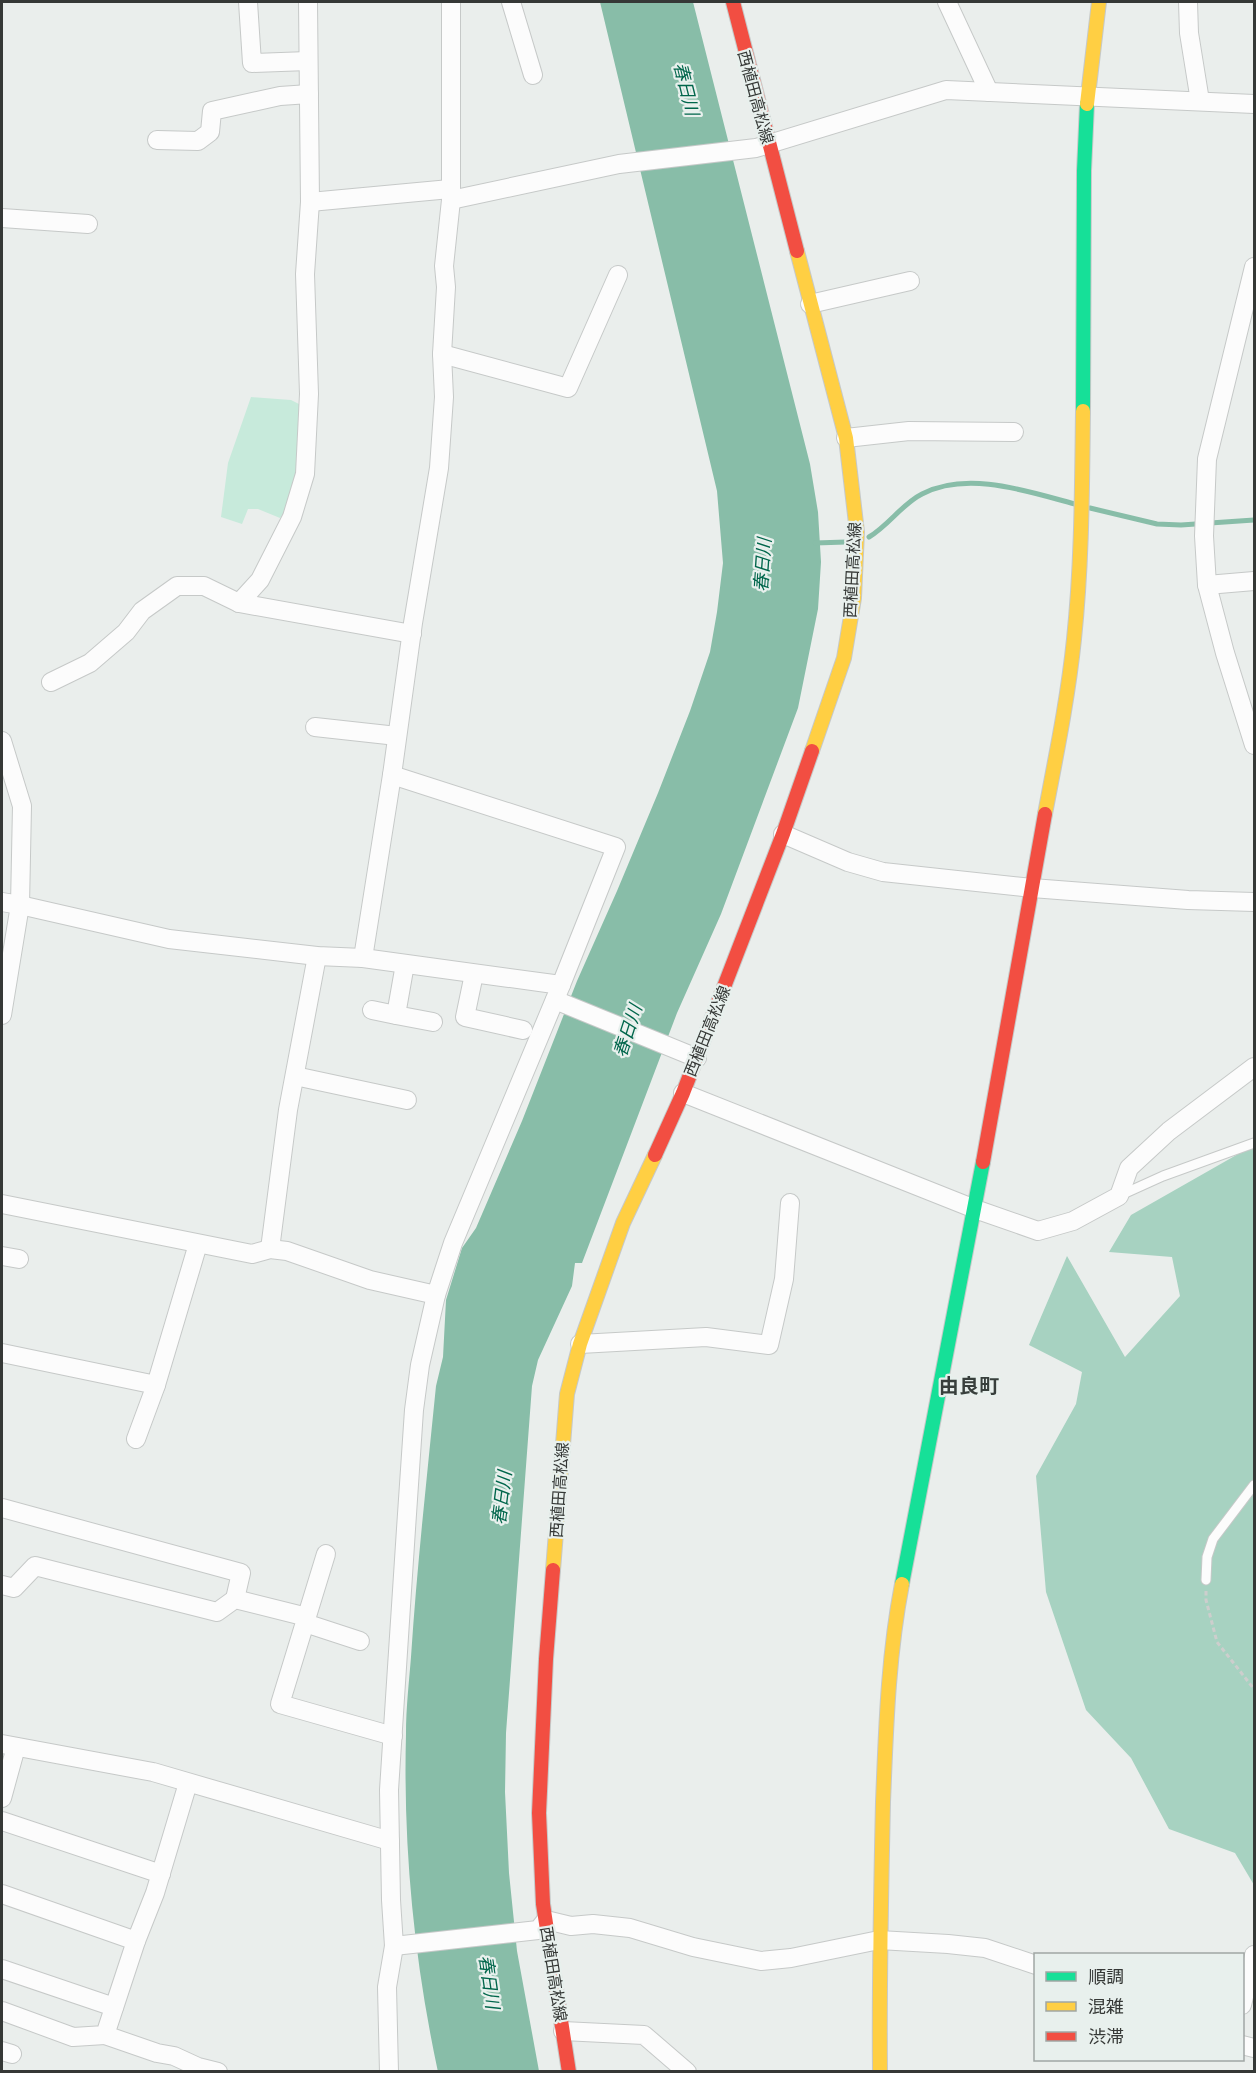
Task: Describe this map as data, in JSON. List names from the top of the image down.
{
  "streets": {
    "main road": ["西植田高松線"]
  },
  "districts": ["由良町"],
  "water": ["春日川"],
  "legend": ["順調", "混雑", "渋滞"]
}
